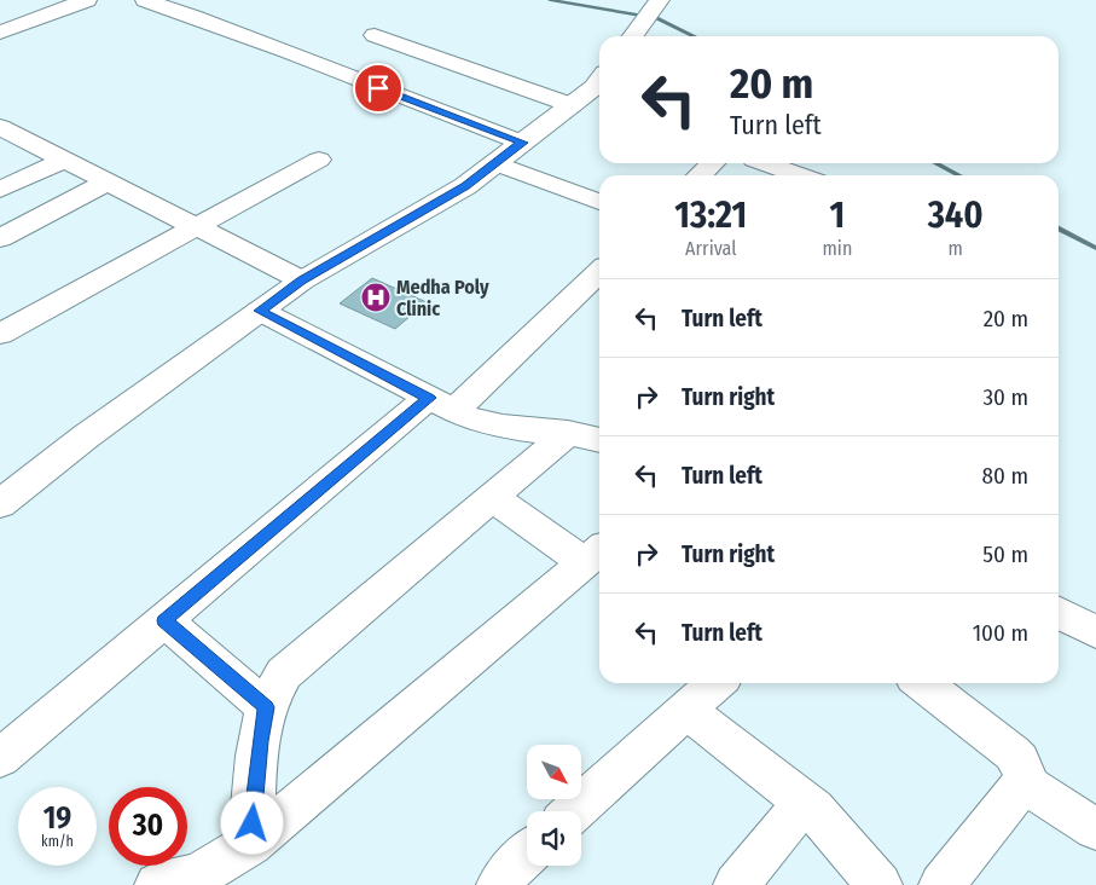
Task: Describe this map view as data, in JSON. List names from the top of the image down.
{
  "places": {
    "hospital": ["Medha Poly Clinic"]
  },
  "north": "bottom right",
  "page": {
    "turn": ["20 m", "Turn left"],
    "eta": [
      "13:21",
      "Arrival",
      "1",
      "min",
      "340",
      "m"
    ],
    "list": [
      {
        "name": "Turn left",
        "value": "20 m"
      },
      {
        "name": "Turn right",
        "value": "30 m"
      },
      {
        "name": "Turn left",
        "value": "80 m"
      },
      {
        "name": "Turn right",
        "value": "50 m"
      },
      {
        "name": "Turn left",
        "value": "100 m"
      }
    ],
    "speed": "19 km/h",
    "limit": "30"
  }
}
